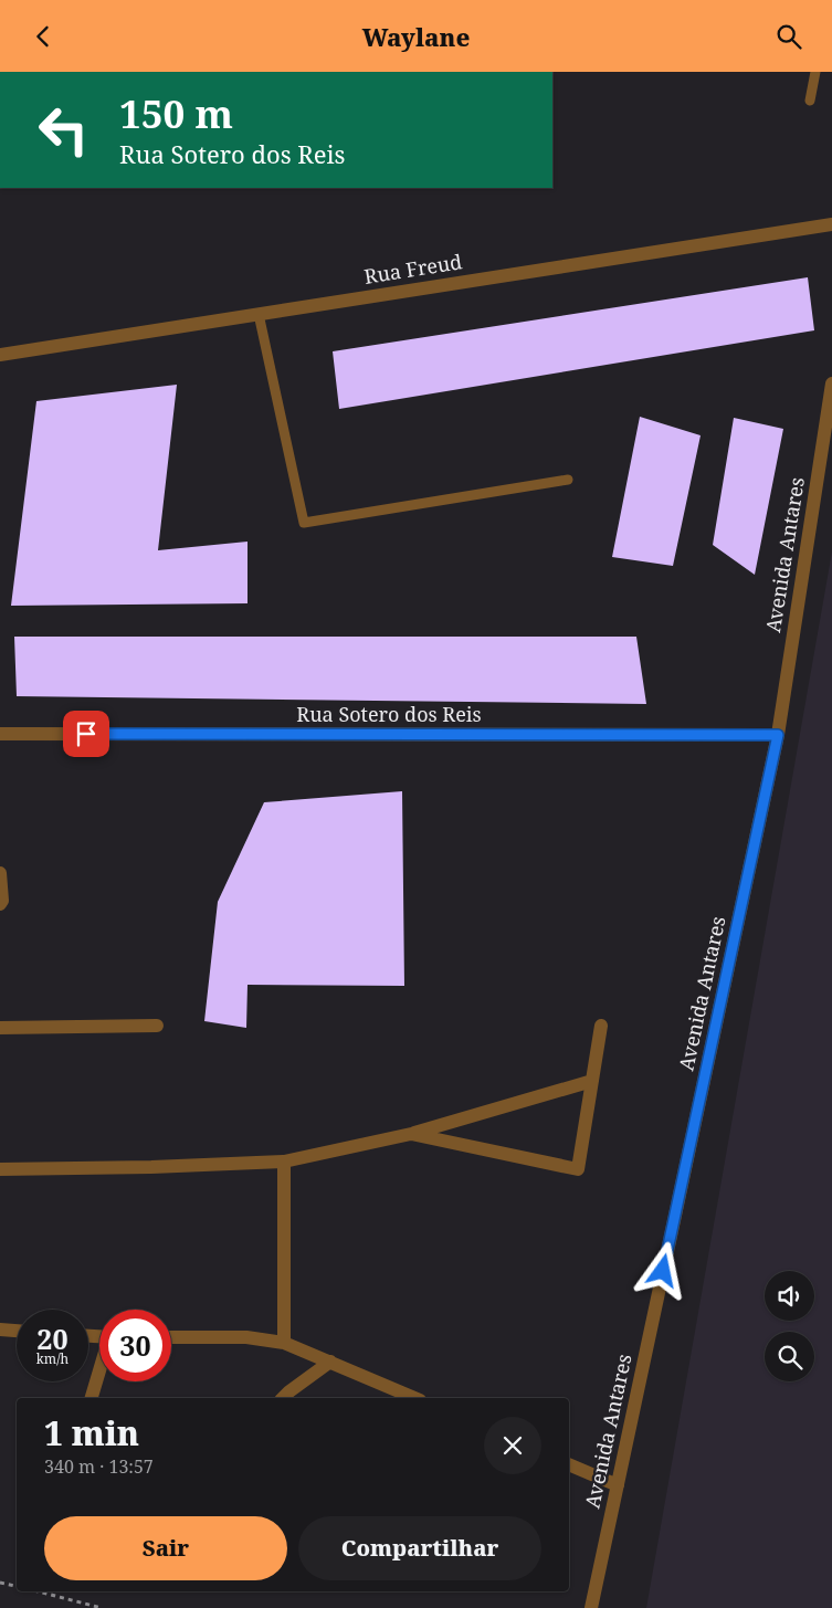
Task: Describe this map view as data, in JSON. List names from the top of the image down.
{
  "streets": {
    "street": ["Rua Freud", "Avenida Antares", "Rua Sotero dos Reis"]
  },
  "crossings": [
    ["Avenida Antares", "Rua Sotero dos Reis"]
  ],
  "page": {
    "header": "Waylane",
    "turn": ["150 m", "Rua Sotero dos Reis"],
    "speed": "20 km/h",
    "limit": "30",
    "heading": ["1 min", "340 m · 13:57"],
    "buttons": ["Sair", "Compartilhar"]
  }
}
